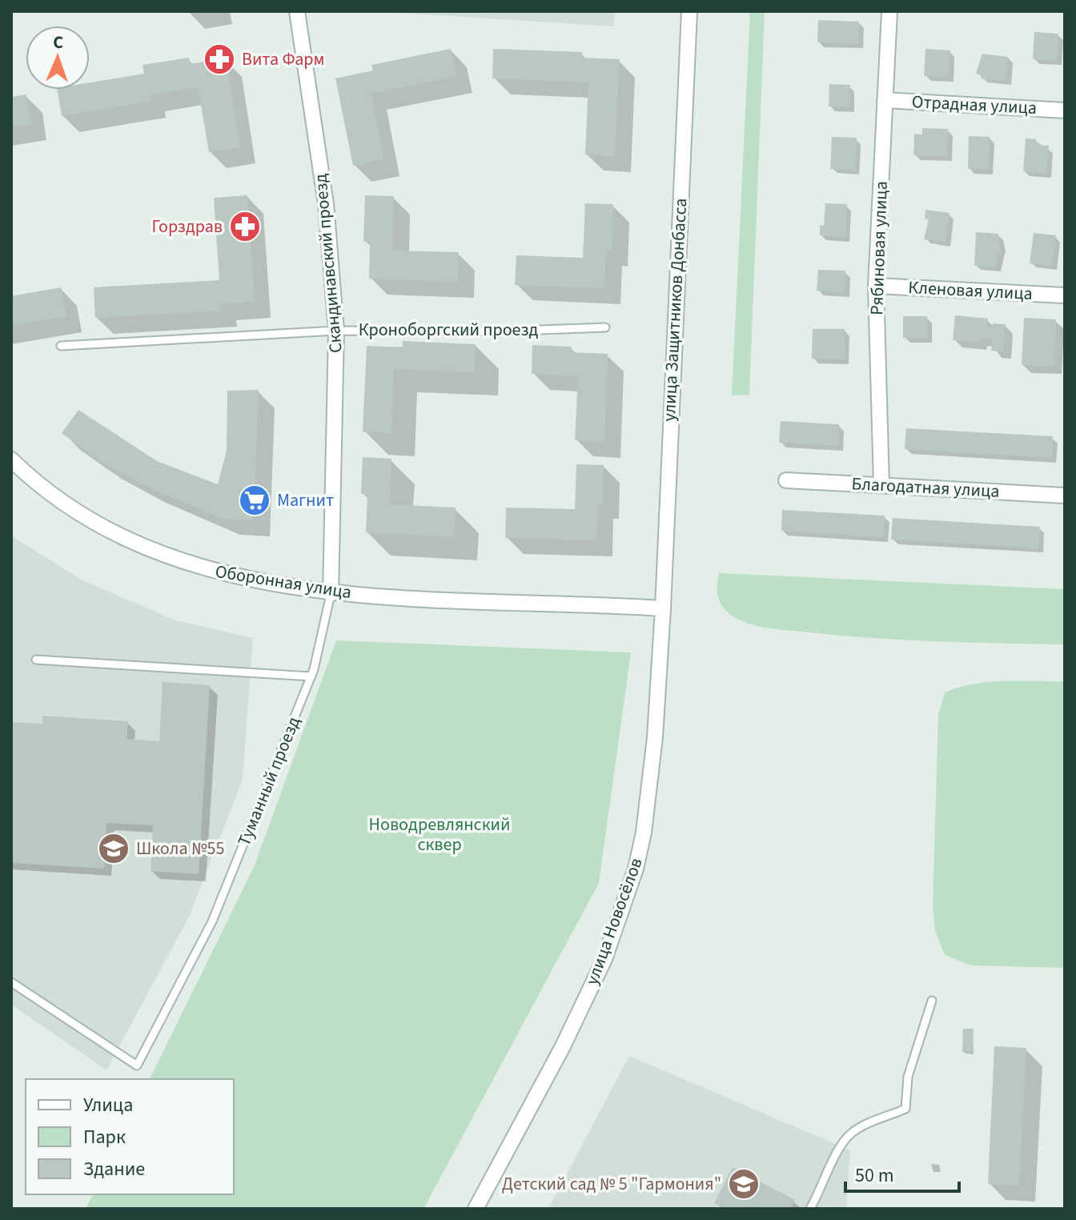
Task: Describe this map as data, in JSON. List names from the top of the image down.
{
  "streets": {
    "street": [
      "Отрадная улица",
      "Рябиновая улица",
      "Скандинавский проезд",
      "Кленовая улица",
      "улица Защитников Донбасса",
      "Благодатная улица",
      "Оборонная улица",
      "улица Новосёлов"
    ],
    "lane": ["Кроноборгский проезд", "Туманный проезд"]
  },
  "crossings": [
    ["Отрадная улица", "Рябиновая улица"],
    ["Рябиновая улица", "Кленовая улица"],
    ["Рябиновая улица", "Благодатная улица"],
    ["Скандинавский проезд", "Кроноборгский проезд"],
    ["Скандинавский проезд", "Оборонная улица"],
    ["Скандинавский проезд", "Туманный проезд"],
    ["улица Защитников Донбасса", "Оборонная улица"],
    ["улица Защитников Донбасса", "улица Новосёлов"],
    ["Оборонная улица", "Туманный проезд"],
    ["Оборонная улица", "улица Новосёлов"]
  ],
  "parks": ["Новодревлянский сквер"],
  "places": {
    "pharmacy": ["Вита Фарм", "Горздрав"],
    "supermarket": ["Магнит"],
    "school or university": ["Школа №55", "Детский сад № 5 \"Гармония\""]
  },
  "legend": ["Улица", "Парк", "Здание"],
  "scale_bar": "50 m",
  "north": "top"
}
